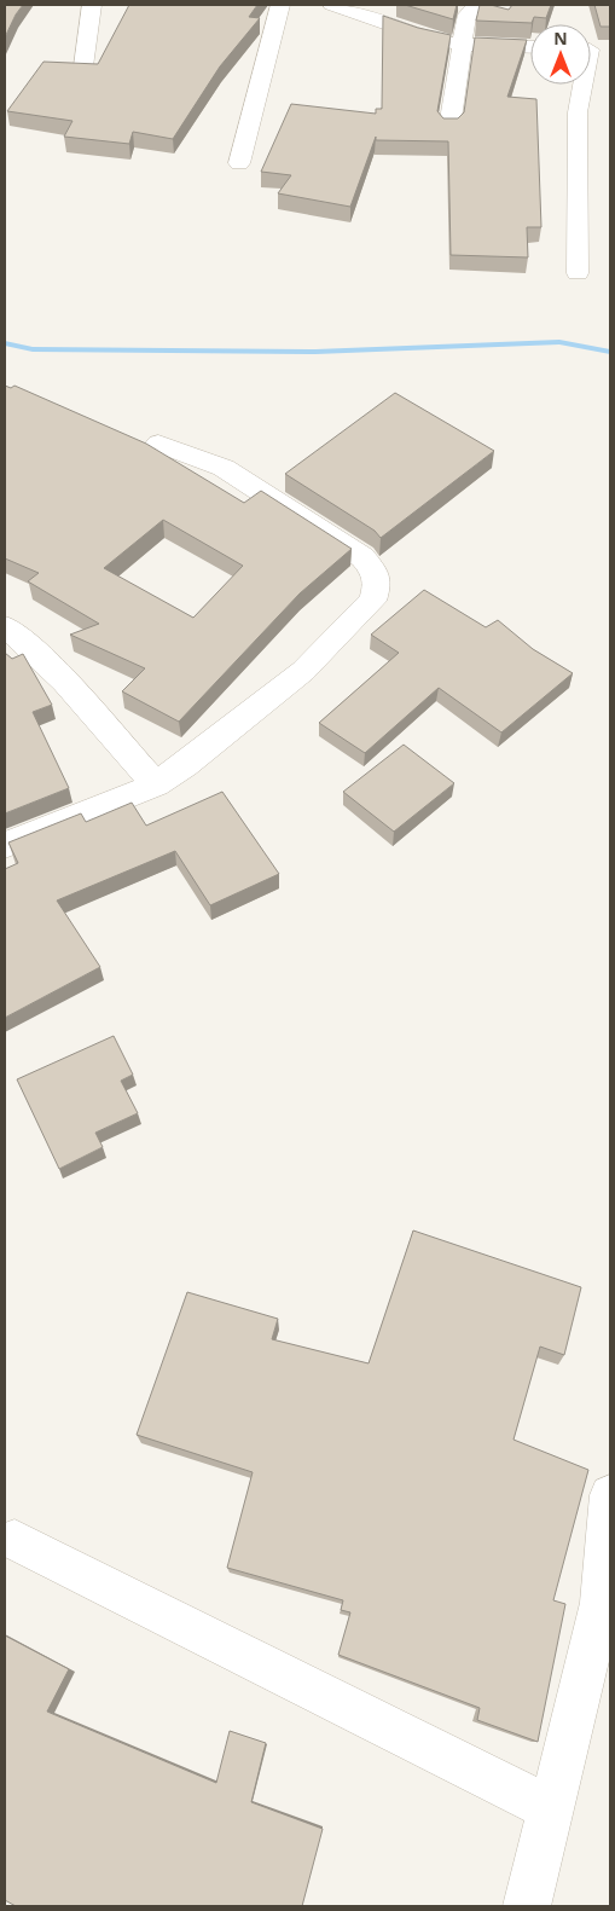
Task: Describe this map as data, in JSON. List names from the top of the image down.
{
  "north": "top"
}
